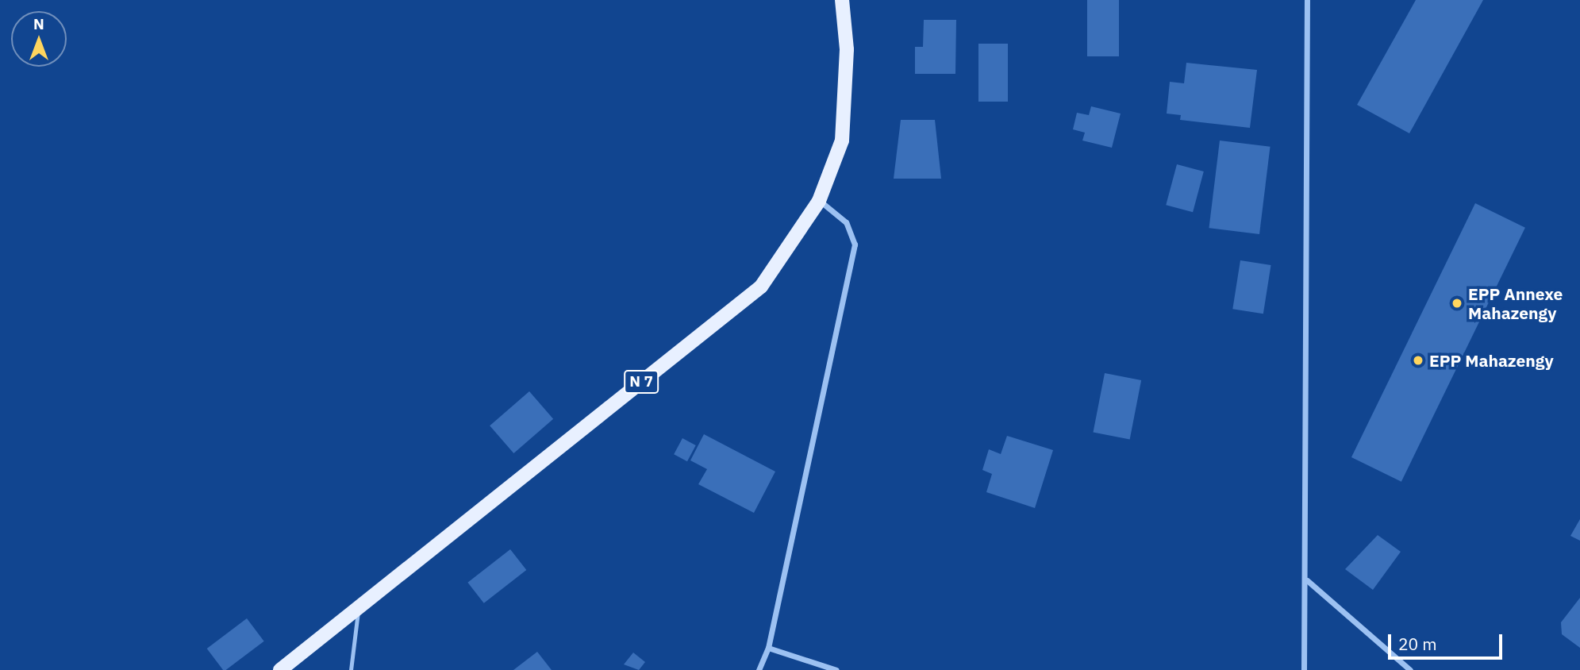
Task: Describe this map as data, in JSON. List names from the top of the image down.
{
  "streets": {
    "main road": ["N 7"]
  },
  "places": ["EPP Annexe Mahazengy", "EPP Mahazengy"],
  "scale_bar": "20 m",
  "north": "top"
}
